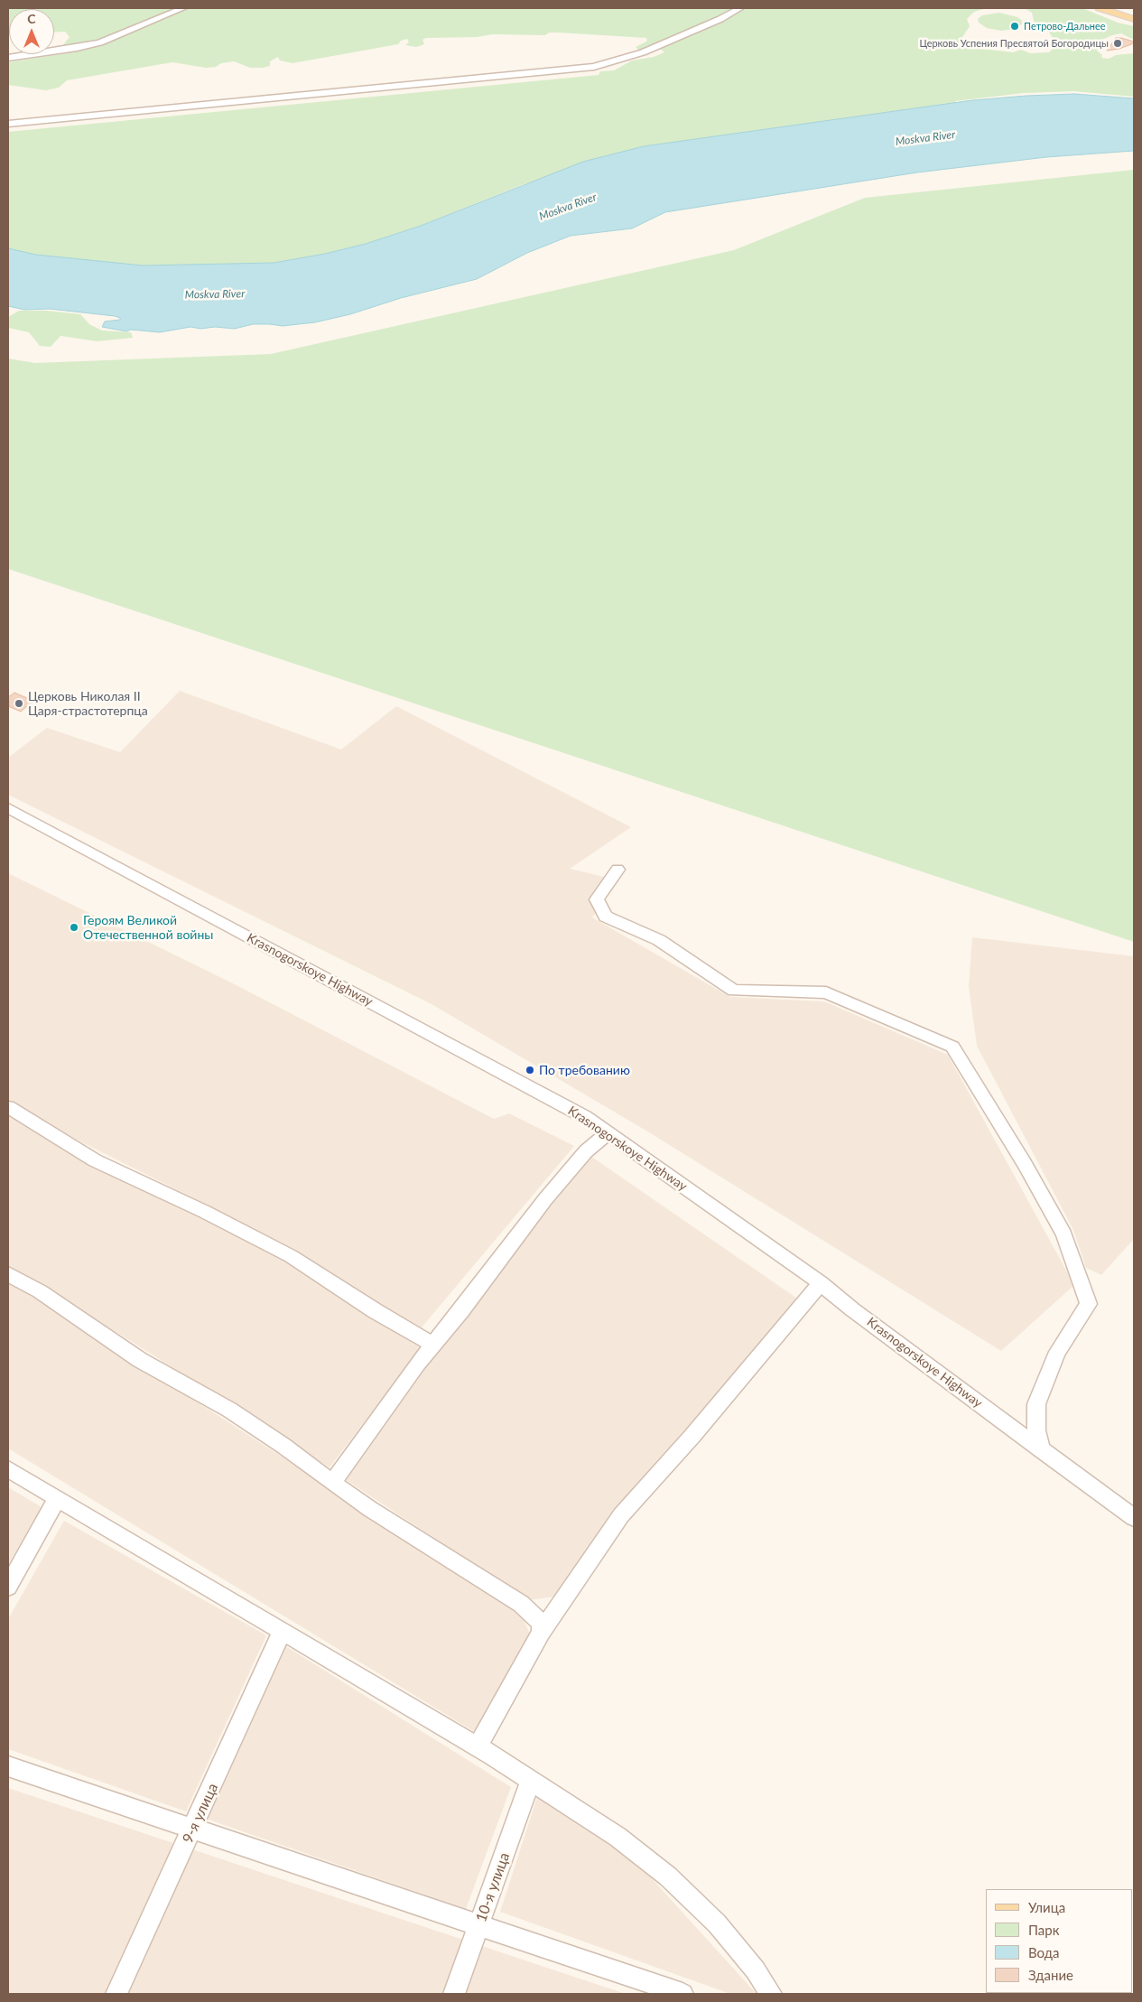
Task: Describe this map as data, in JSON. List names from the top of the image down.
{
  "streets": {
    "street": ["Krasnogorskoye Highway", "9-я улица", "10-я улица"]
  },
  "water": ["Moskva River"],
  "places": [
    "Петрово-Дальнее",
    "Церковь Успения Пресвятой Богородицы",
    "Церковь Николая II Царя-страстотерпца",
    "Героям Великой Отечественной войны",
    "По требованию"
  ],
  "legend": [
    "Улица",
    "Парк",
    "Вода",
    "Здание"
  ],
  "north": "top"
}
